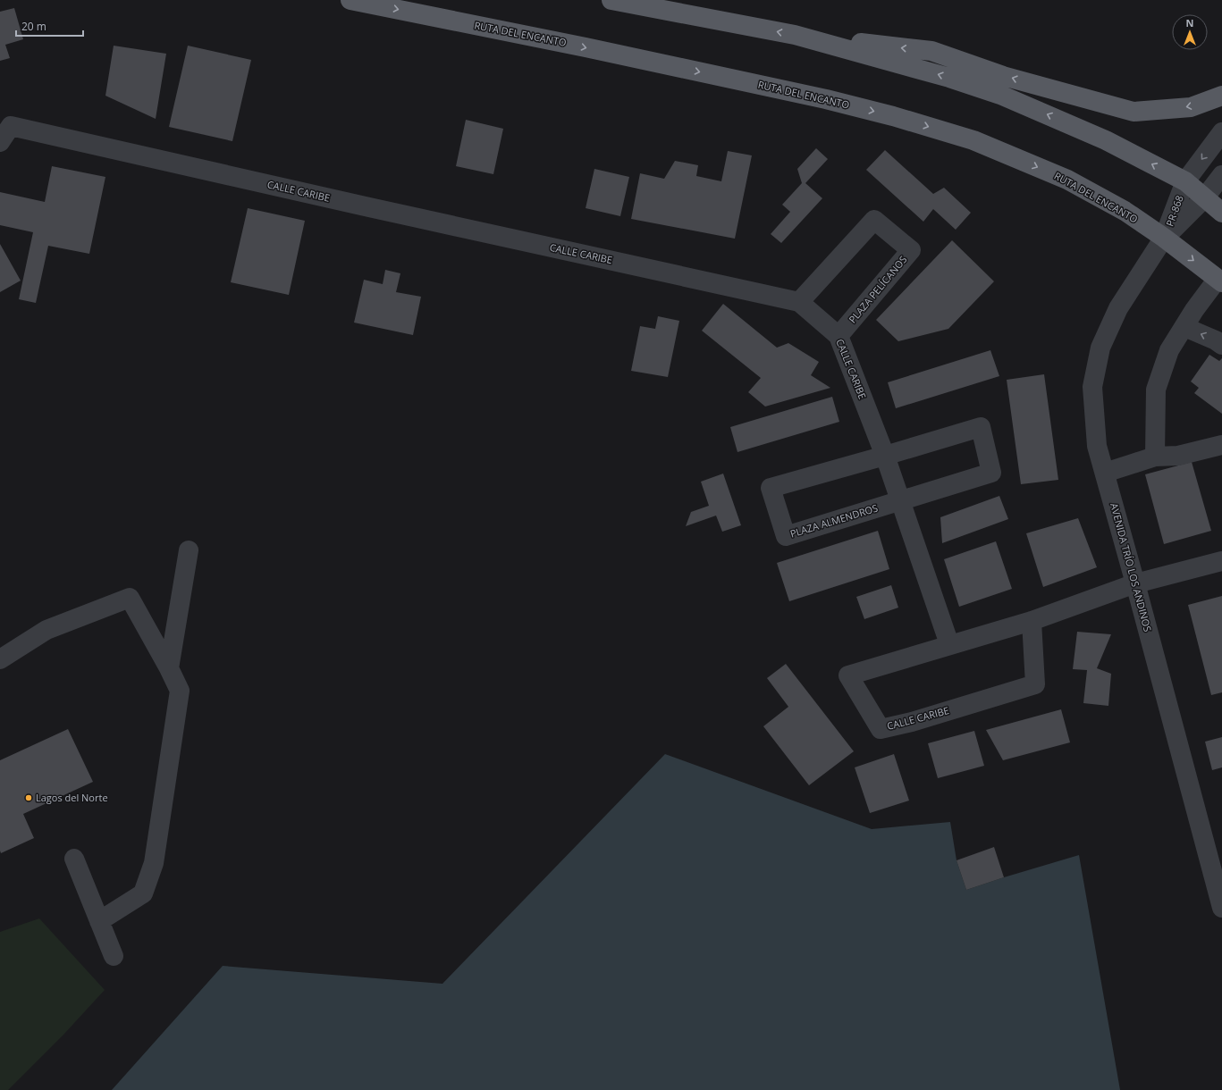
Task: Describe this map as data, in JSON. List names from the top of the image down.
{
  "streets": {
    "main road": ["RUTA DEL ENCANTO"],
    "street": [
      "CALLE CARIBE",
      "PR-868",
      "PLAZA PELÍCANOS",
      "PLAZA ALMENDROS",
      "AVENIDA TRÍO LOS ANDINOS"
    ]
  },
  "crossings": [
    ["RUTA DEL ENCANTO", "PR-868"],
    ["RUTA DEL ENCANTO", "AVENIDA TRÍO LOS ANDINOS"],
    ["CALLE CARIBE", "PLAZA PELÍCANOS"],
    ["CALLE CARIBE", "PLAZA ALMENDROS"],
    ["CALLE CARIBE", "AVENIDA TRÍO LOS ANDINOS"],
    ["PR-868", "AVENIDA TRÍO LOS ANDINOS"]
  ],
  "places": ["Lagos del Norte"],
  "scale_bar": "20 m",
  "north": "top"
}
